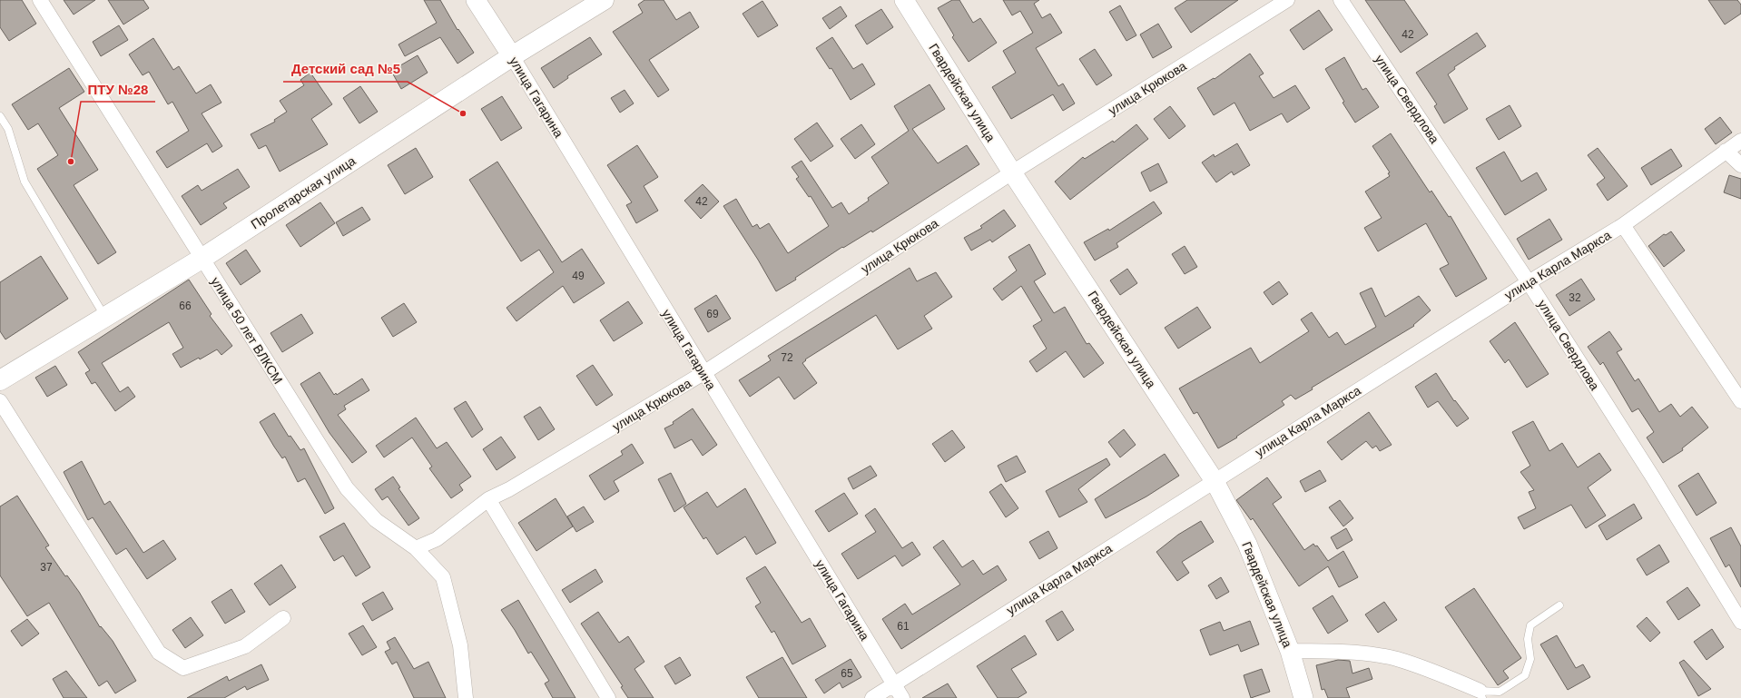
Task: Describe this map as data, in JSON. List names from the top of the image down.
{
  "streets": {
    "main road": ["Пролетарская улица"],
    "street": [
      "улица Крюкова",
      "Гвардейская улица",
      "улица Гагарина",
      "улица Свердлова",
      "улица Карла Маркса",
      "улица 50 лет ВЛКСМ"
    ]
  },
  "crossings": [
    ["улица Крюкова", "Гвардейская улица"],
    ["улица Крюкова", "улица Гагарина"],
    ["Гвардейская улица", "улица Карла Маркса"],
    ["улица Гагарина", "Пролетарская улица"],
    ["улица Гагарина", "улица Карла Маркса"],
    ["улица Свердлова", "улица Карла Маркса"],
    ["Пролетарская улица", "улица 50 лет ВЛКСМ"]
  ],
  "places": ["Детский сад №5", "ПТУ №28"],
  "house_numbers": [
    "42",
    "42",
    "49",
    "32",
    "66",
    "69",
    "72",
    "37",
    "61",
    "65"
  ]
}
